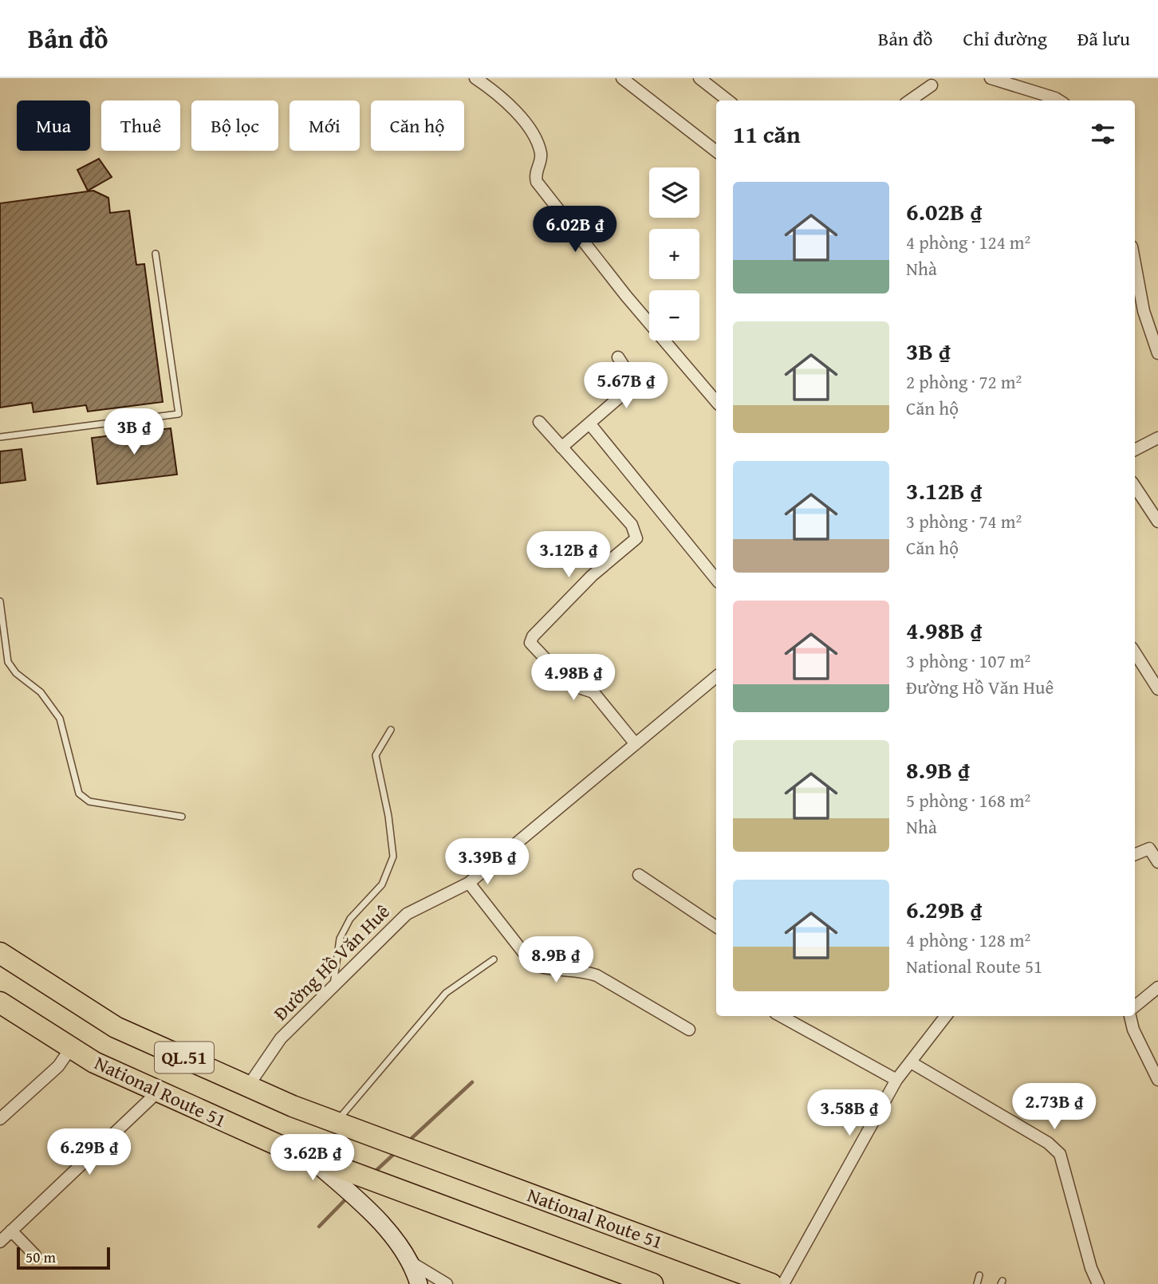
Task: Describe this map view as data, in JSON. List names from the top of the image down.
{
  "streets": {
    "highway": ["QL.51", "National Route 51"],
    "street": ["Đường Hồ Văn Huê"]
  },
  "crossings": [
    ["Đường Hồ Văn Huê", "National Route 51"]
  ],
  "scale_bar": "50 m",
  "page": {
    "header": "Bản đồ",
    "nav": ["Bản đồ", "Chỉ đường", "Đã lưu"],
    "chip": [
      "Mua",
      "Thuê",
      "Bộ lọc",
      "Mới",
      "Căn hộ"
    ],
    "heading": "11 căn",
    "map_buttons": ["+", "−"],
    "list": [
      {
        "name": "6.02B ₫",
        "note": "4 phòng · 124 m² · Nhà"
      },
      {
        "name": "3B ₫",
        "note": "2 phòng · 72 m² · Căn hộ"
      },
      {
        "name": "3.12B ₫",
        "note": "3 phòng · 74 m² · Căn hộ"
      },
      {
        "name": "4.98B ₫",
        "note": "3 phòng · 107 m² · Đường Hồ Văn Huê"
      },
      {
        "name": "8.9B ₫",
        "note": "5 phòng · 168 m² · Nhà"
      },
      {
        "name": "6.29B ₫",
        "note": "4 phòng · 128 m² · National Route 51"
      }
    ],
    "price": [
      "6.02B ₫",
      "5.67B ₫",
      "3B ₫",
      "3.12B ₫",
      "4.98B ₫",
      "3.39B ₫",
      "8.9B ₫",
      "2.73B ₫",
      "3.58B ₫",
      "6.29B ₫",
      "3.62B ₫"
    ],
    "scale": "50 m"
  }
}
